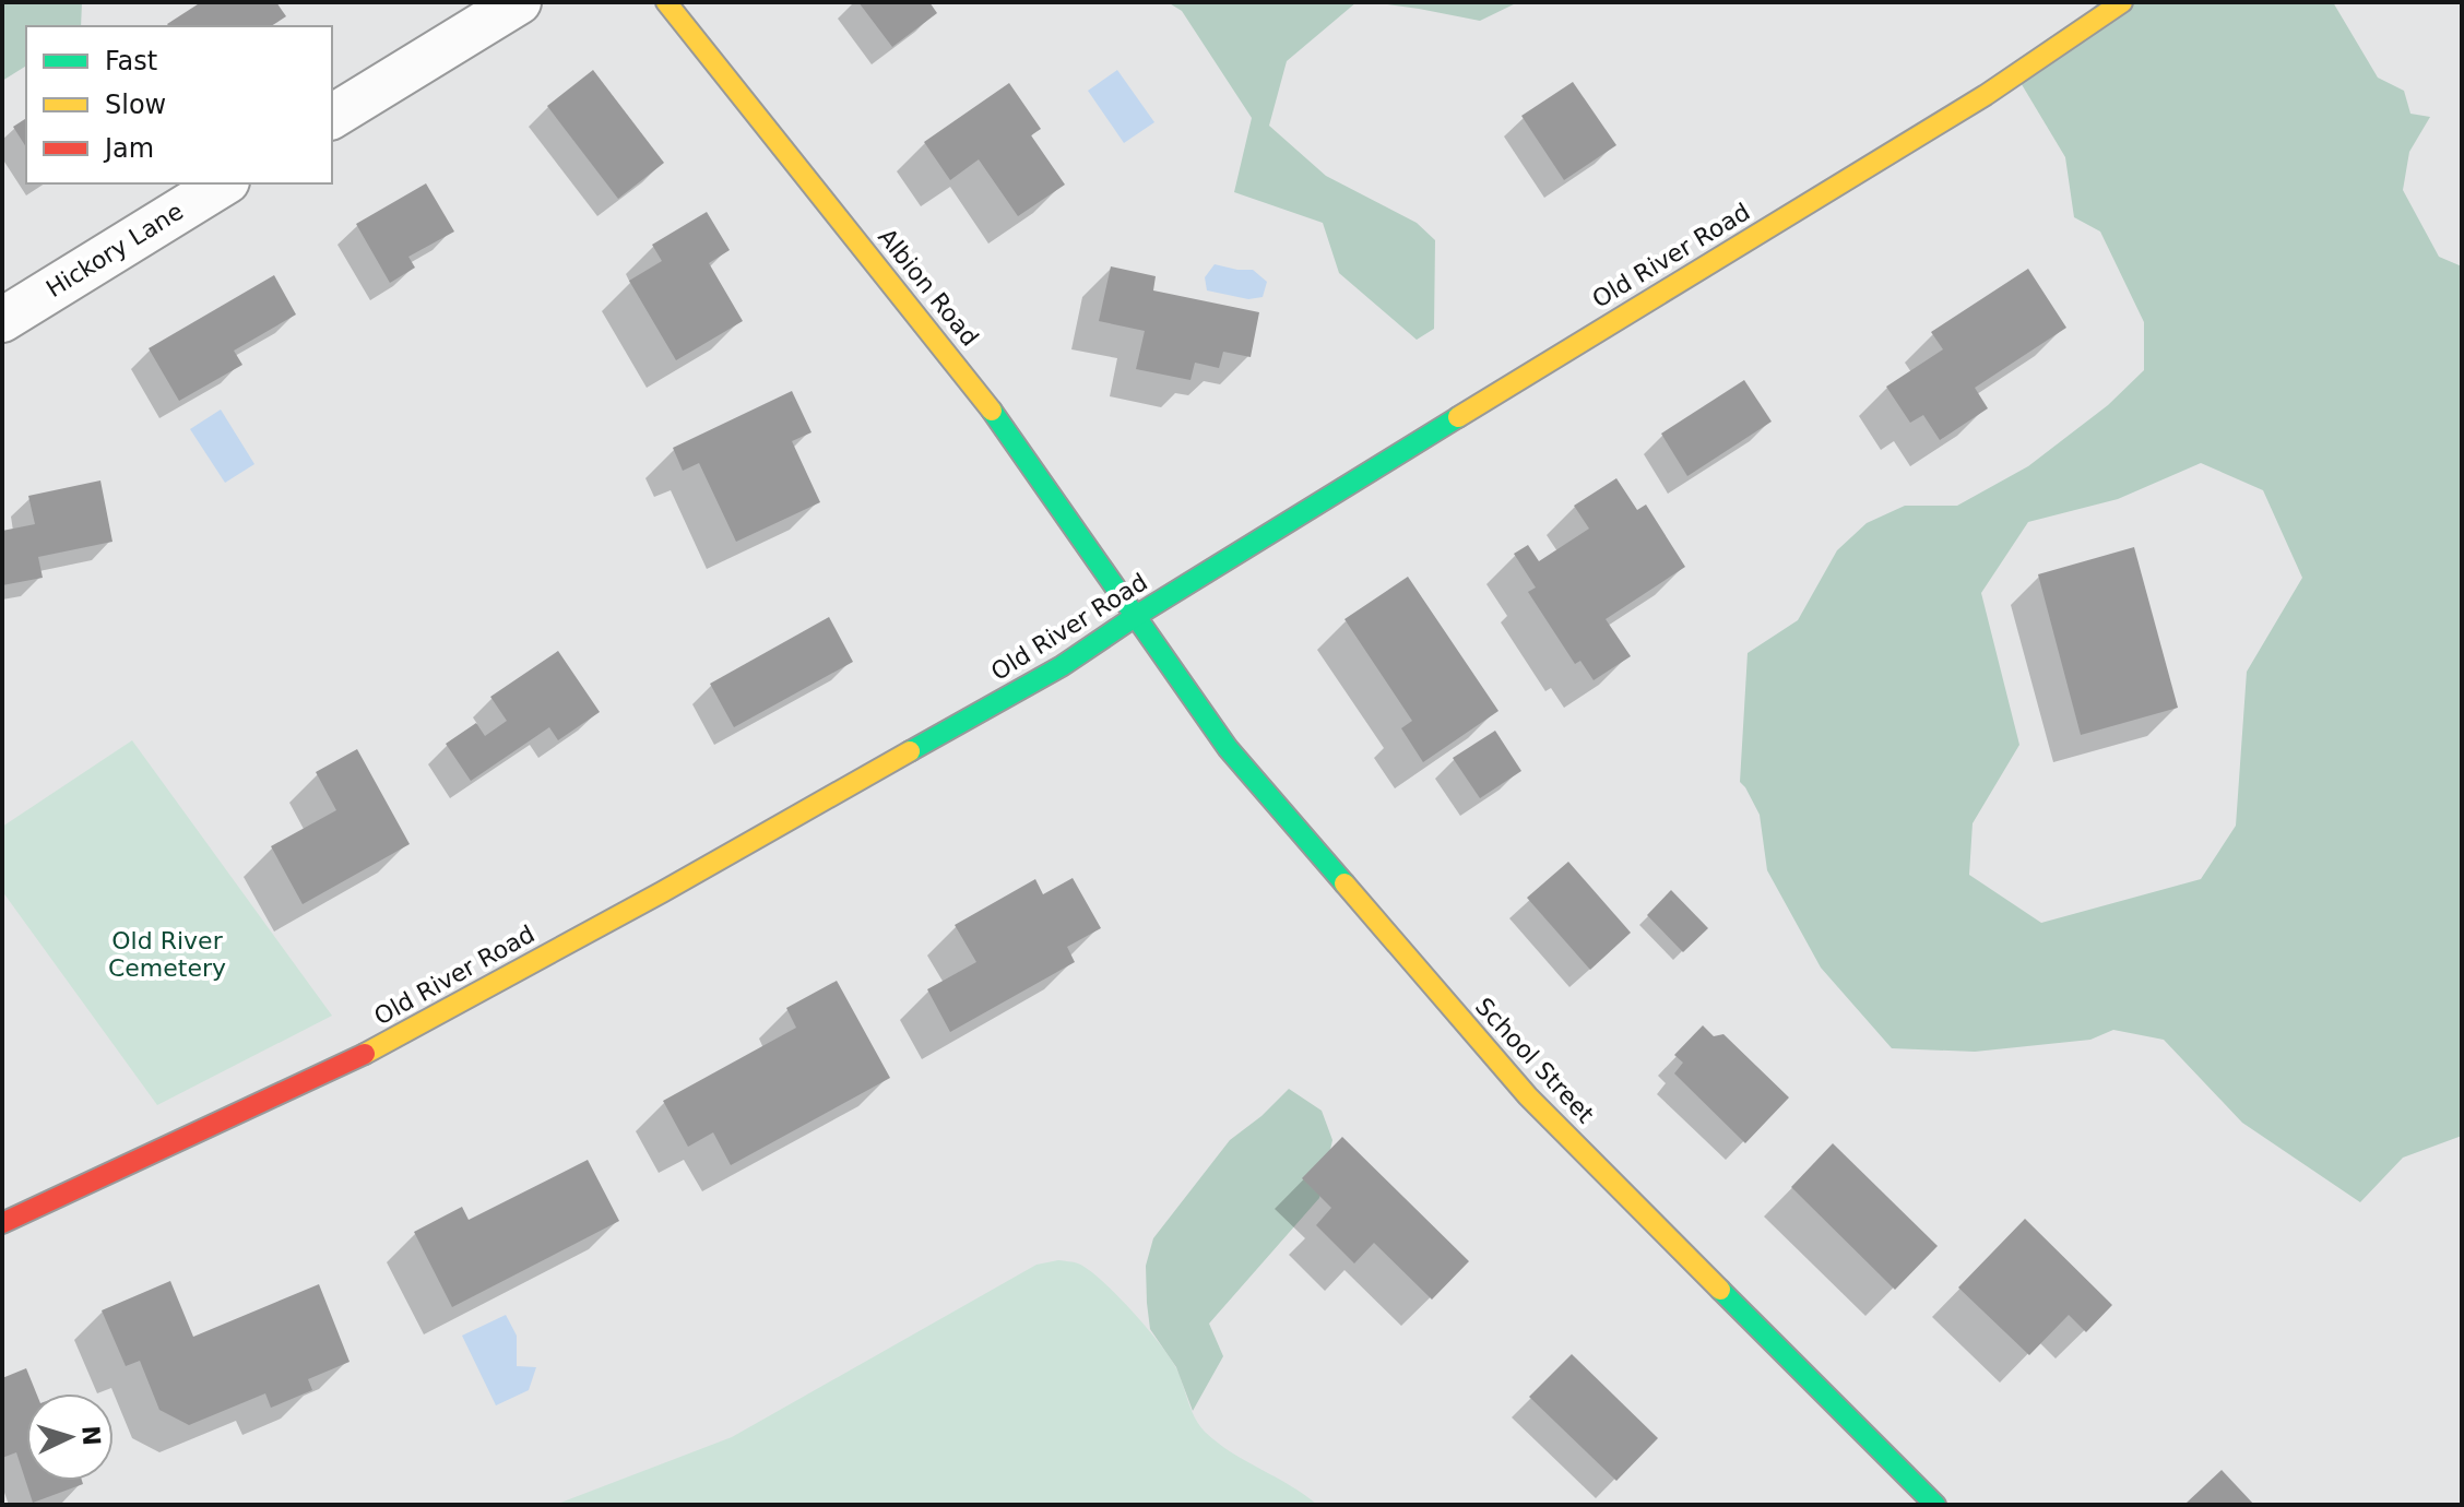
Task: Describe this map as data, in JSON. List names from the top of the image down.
{
  "streets": {
    "main road": ["Old River Road", "Albion Road", "School Street"],
    "street": ["Hickory Lane"]
  },
  "crossings": [
    ["Old River Road", "Albion Road"],
    ["Old River Road", "School Street"],
    ["Albion Road", "School Street"]
  ],
  "parks": ["Old River Cemetery"],
  "legend": ["Fast", "Slow", "Jam"],
  "north": "right"
}
